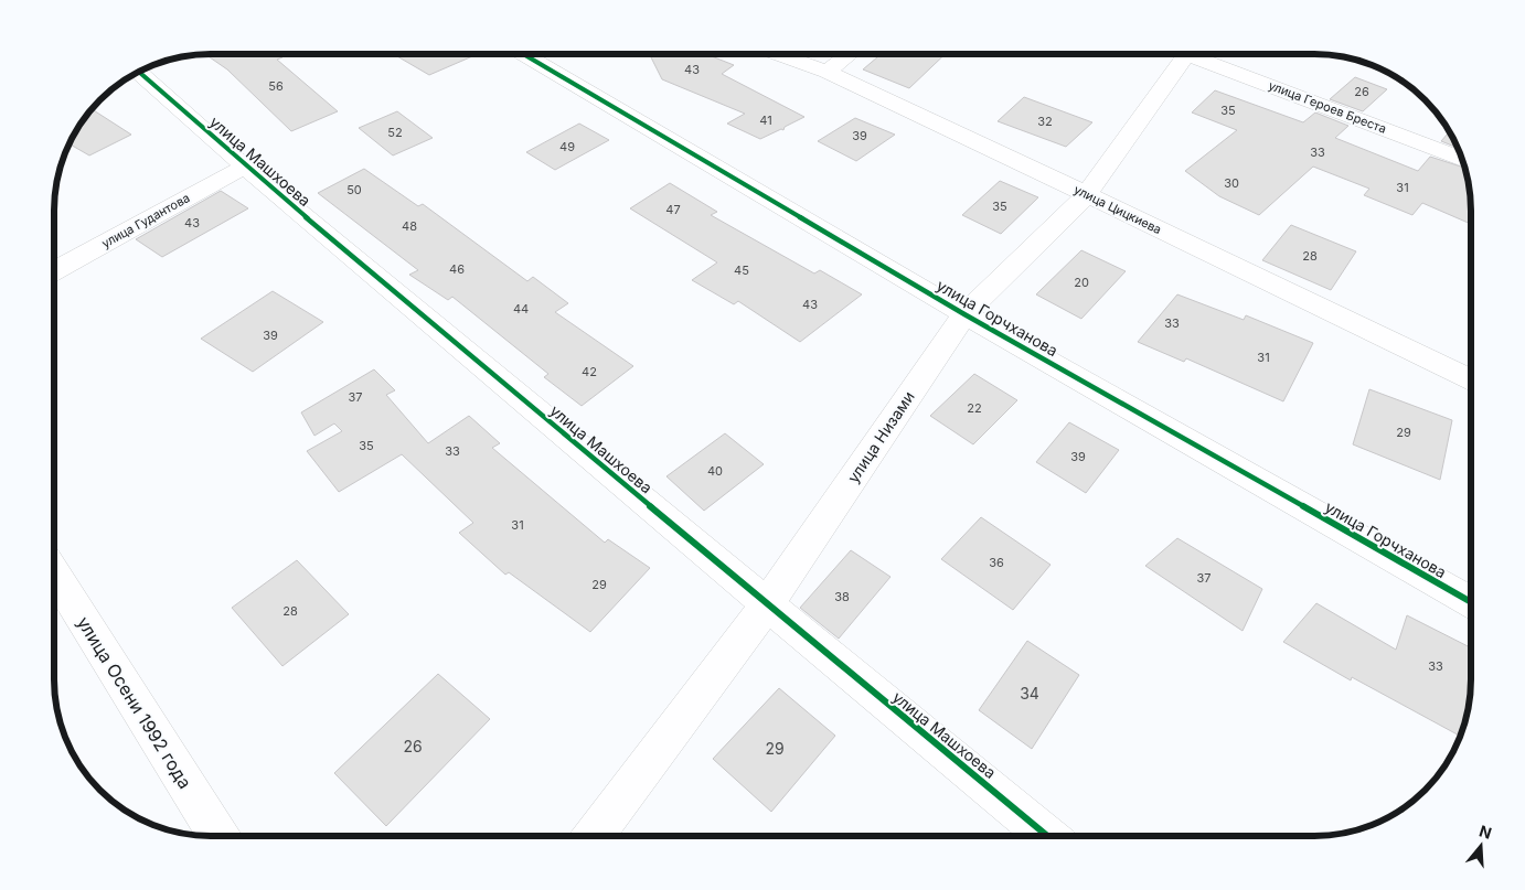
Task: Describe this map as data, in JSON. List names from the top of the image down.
{
  "streets": {
    "street": [
      "улица Героев Бреста",
      "улица Машхоева",
      "улица Цицкиева",
      "улица Гудантова",
      "улица Горчханова",
      "улица Низами",
      "улица Осени 1992 года"
    ]
  },
  "crossings": [
    ["улица Машхоева", "улица Гудантова"],
    ["улица Машхоева", "улица Низами"],
    ["улица Цицкиева", "улица Низами"],
    ["улица Горчханова", "улица Низами"]
  ],
  "house_numbers": [
    "43",
    "56",
    "26",
    "35",
    "41",
    "32",
    "52",
    "39",
    "49",
    "33",
    "30",
    "31",
    "50",
    "35",
    "47",
    "43",
    "48",
    "28",
    "46",
    "45",
    "20",
    "43",
    "44",
    "33",
    "39",
    "31",
    "42",
    "37",
    "22",
    "29",
    "35",
    "33",
    "39",
    "40",
    "31",
    "36",
    "37",
    "29",
    "38",
    "28",
    "33",
    "34",
    "26",
    "29"
  ],
  "north": "top"
}
